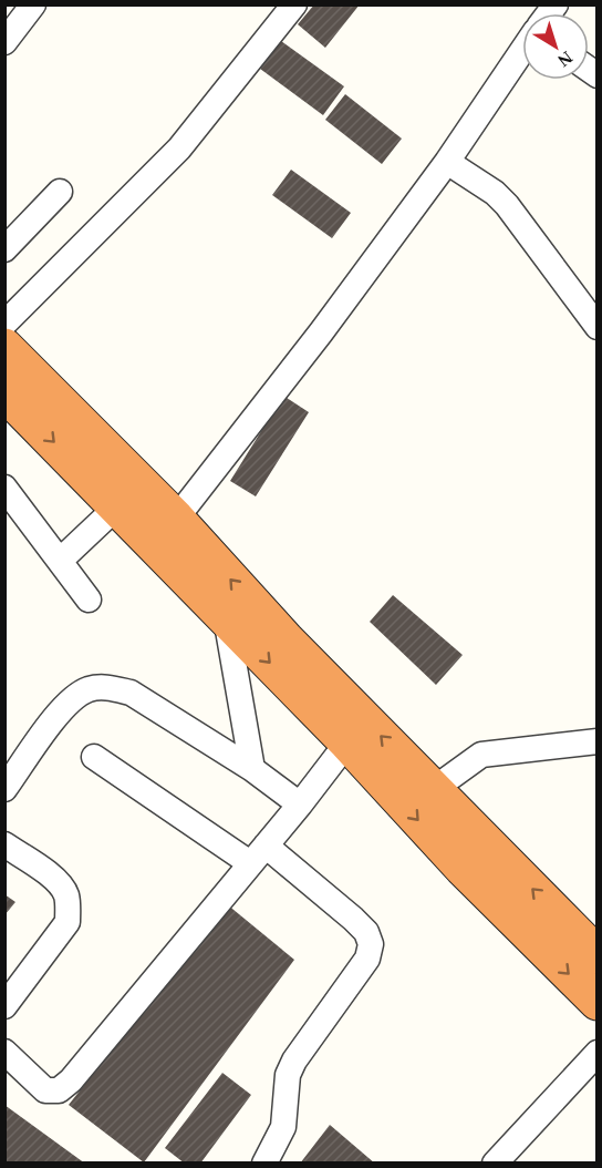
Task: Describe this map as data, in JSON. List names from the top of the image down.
{
  "north": "bottom right"
}
